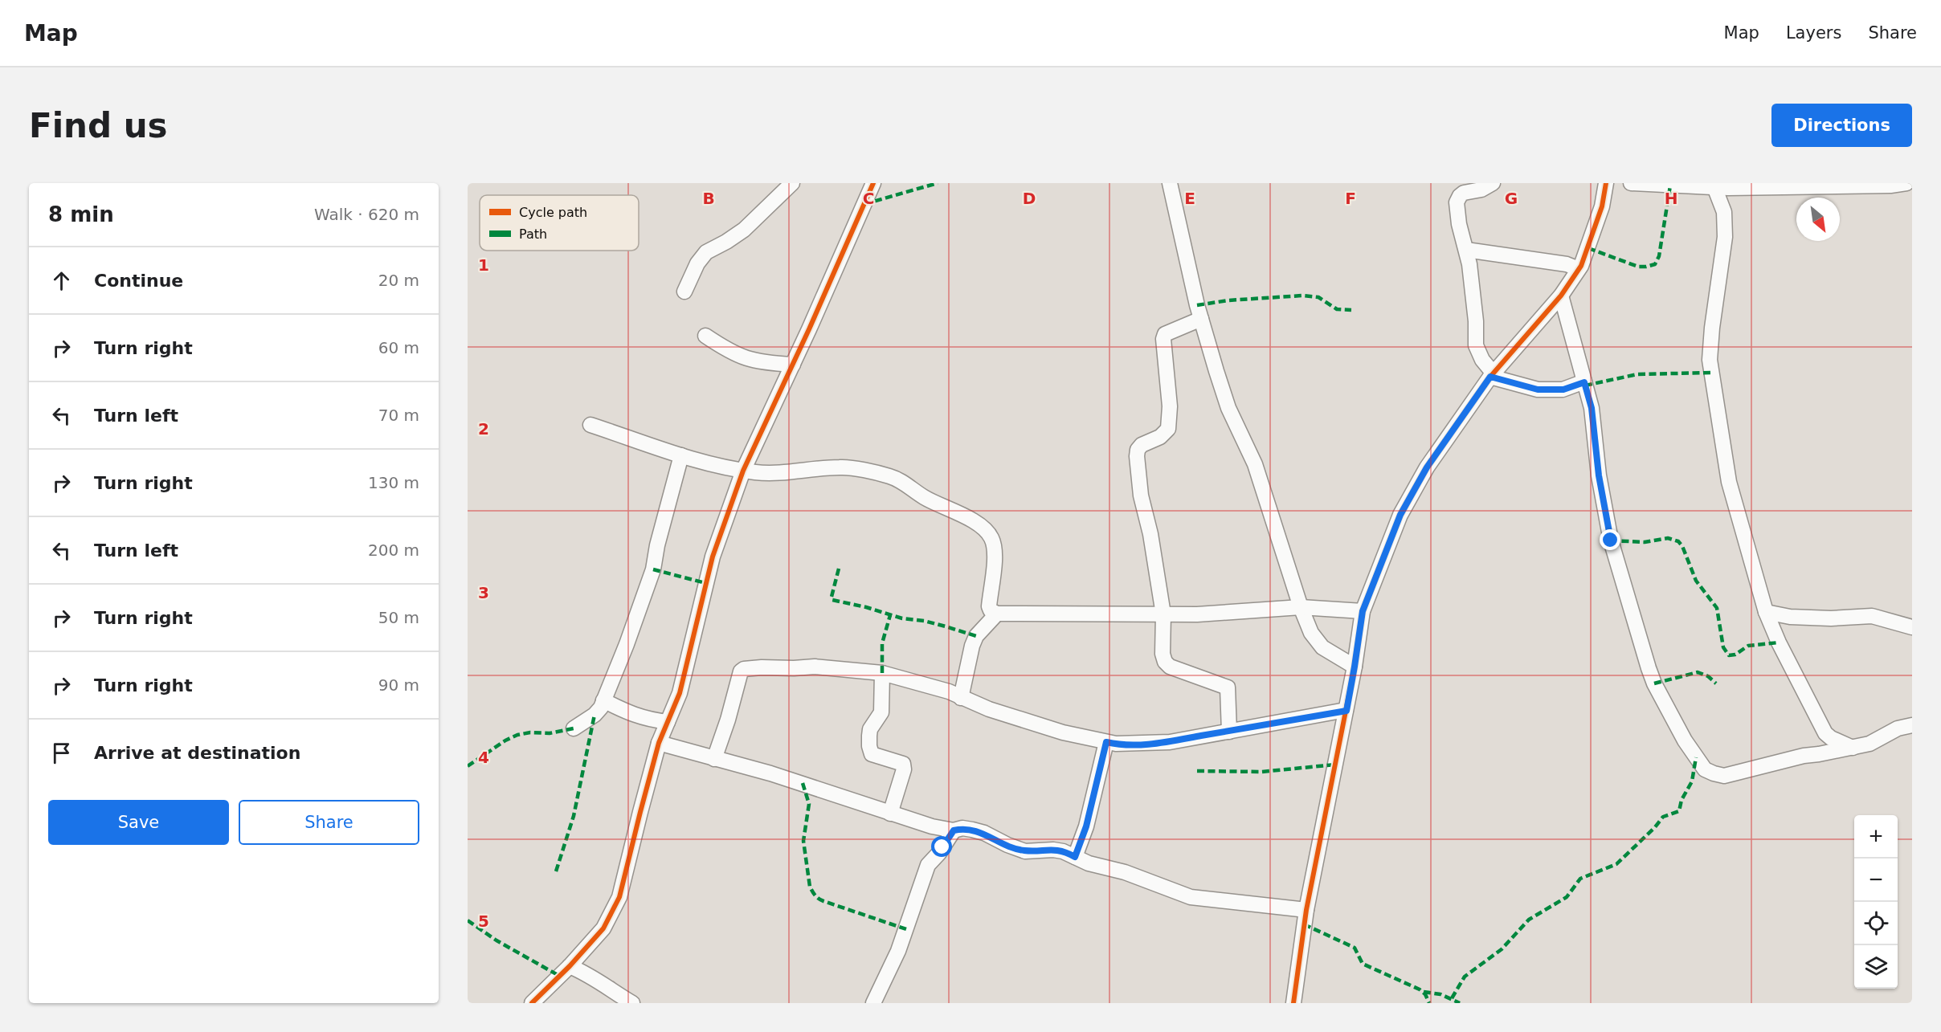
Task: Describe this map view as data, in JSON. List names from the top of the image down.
{
  "legend": ["Cycle path", "Path"],
  "north": "bottom right",
  "page": {
    "header": "Map",
    "nav": ["Map", "Layers", "Share"],
    "buttons": [
      "Directions",
      ["Save", "Share"]
    ],
    "title": "Find us",
    "heading": ["8 min", "Walk · 620 m"],
    "list": [
      ["Continue", "20 m"],
      ["Turn right", "60 m"],
      ["Turn left", "70 m"],
      ["Turn right", "130 m"],
      ["Turn left", "200 m"],
      ["Turn right", "50 m"],
      ["Turn right", "90 m"],
      "Arrive at destination"
    ],
    "map_buttons": ["+", "−"]
  },
  "grid": {
    "columns": [
      "B",
      "C",
      "D",
      "E",
      "F",
      "G",
      "H"
    ],
    "rows": [
      "1",
      "2",
      "3",
      "4",
      "5"
    ]
  }
}
